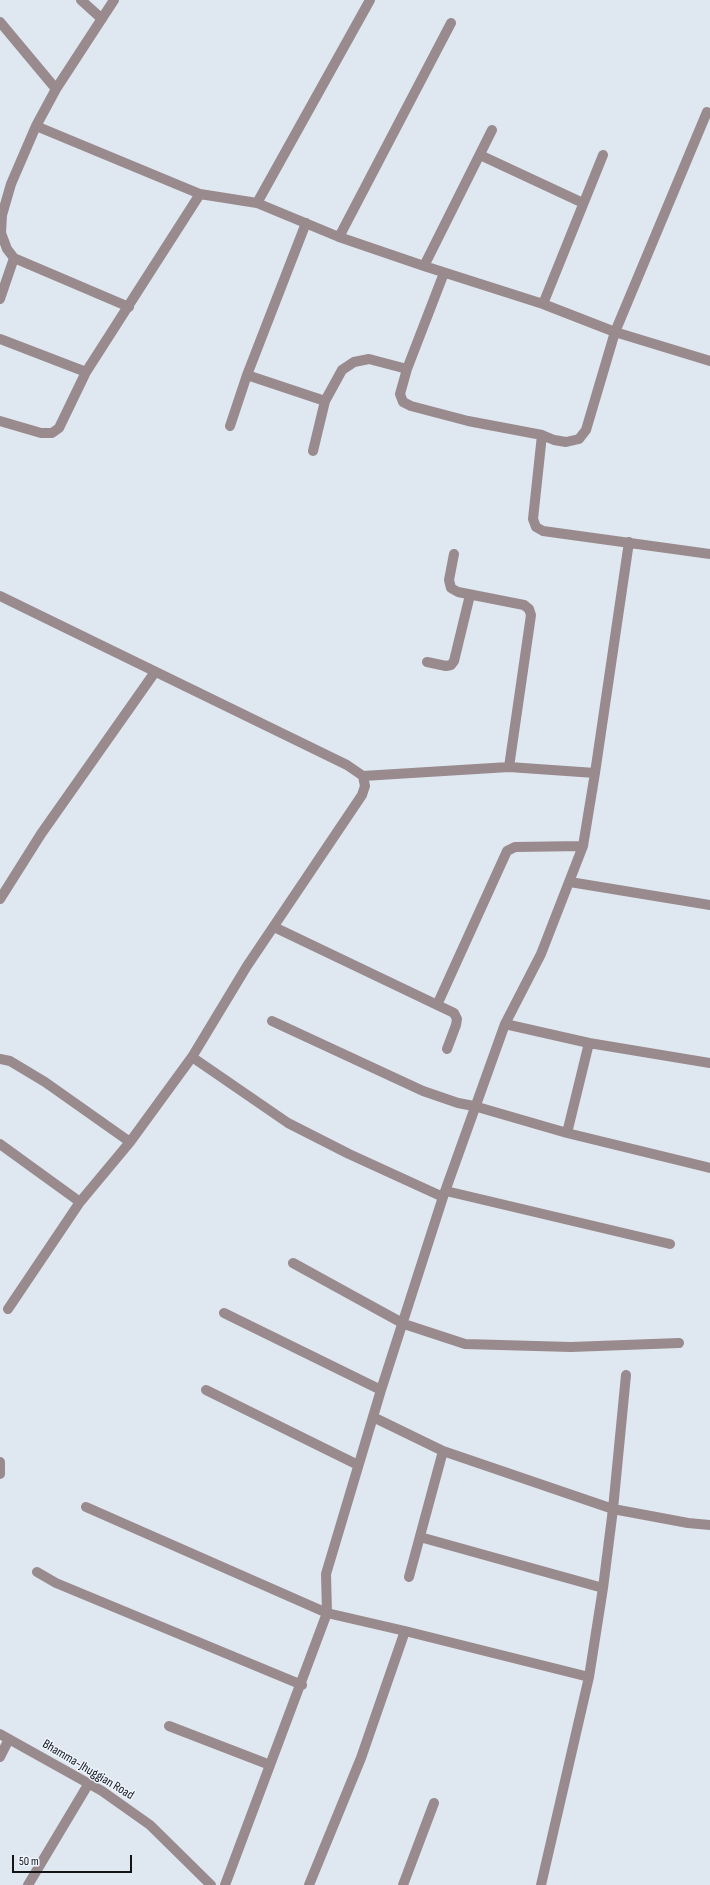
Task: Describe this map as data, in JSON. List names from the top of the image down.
{
  "streets": {
    "street": ["Bhamma-Jhuggian Road"]
  },
  "scale_bar": "50 m"
}
